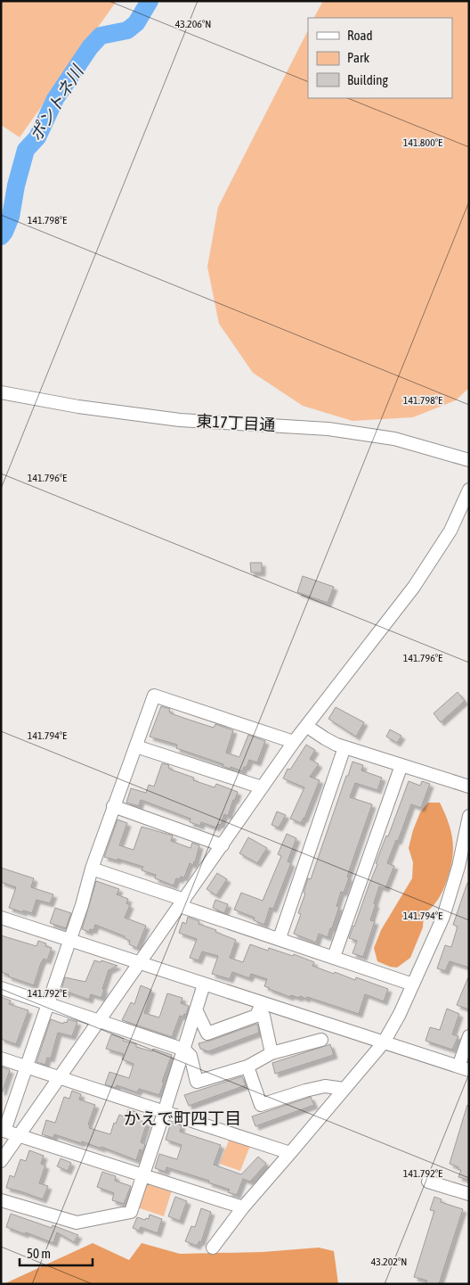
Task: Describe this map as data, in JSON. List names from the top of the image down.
{
  "streets": {
    "street": ["東17丁目通"]
  },
  "districts": ["かえで町四丁目"],
  "water": ["ポントネ川"],
  "legend": ["Road", "Park", "Building"],
  "scale_bar": "50 m",
  "coordinates": [
    "43.206°N",
    "141.800°E",
    "141.798°E",
    "141.796°E",
    "141.794°E",
    "141.792°E",
    "43.202°N"
  ]
}
